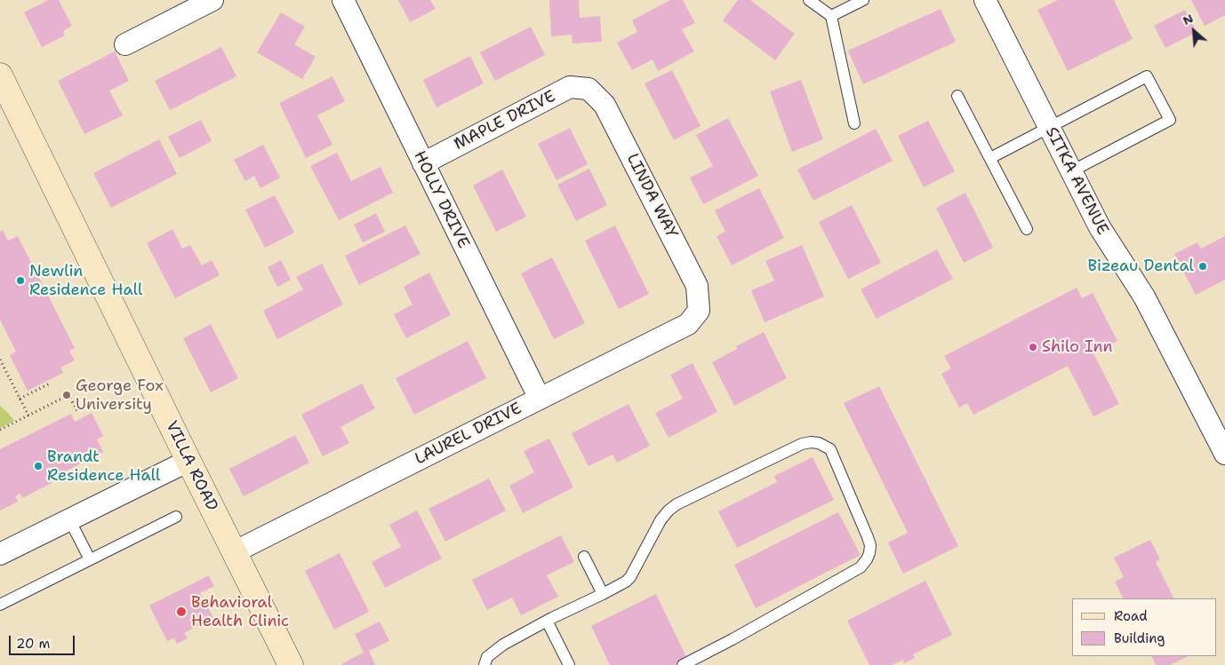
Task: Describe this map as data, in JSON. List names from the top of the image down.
{
  "streets": {
    "main road": ["VILLA ROAD"],
    "street": [
      "MAPLE DRIVE",
      "SITKA AVENUE",
      "LINDA WAY",
      "HOLLY DRIVE",
      "LAUREL DRIVE"
    ]
  },
  "crossings": [
    ["MAPLE DRIVE", "LINDA WAY"],
    ["MAPLE DRIVE", "HOLLY DRIVE"],
    ["LINDA WAY", "LAUREL DRIVE"],
    ["HOLLY DRIVE", "LAUREL DRIVE"],
    ["LAUREL DRIVE", "VILLA ROAD"]
  ],
  "places": [
    "Bizeau Dental",
    "Newlin Residence Hall",
    "Shilo Inn",
    "George Fox University",
    "Brandt Residence Hall",
    "Behavioral Health Clinic"
  ],
  "legend": ["Road", "Building"],
  "scale_bar": "20 m",
  "north": "top left"
}
